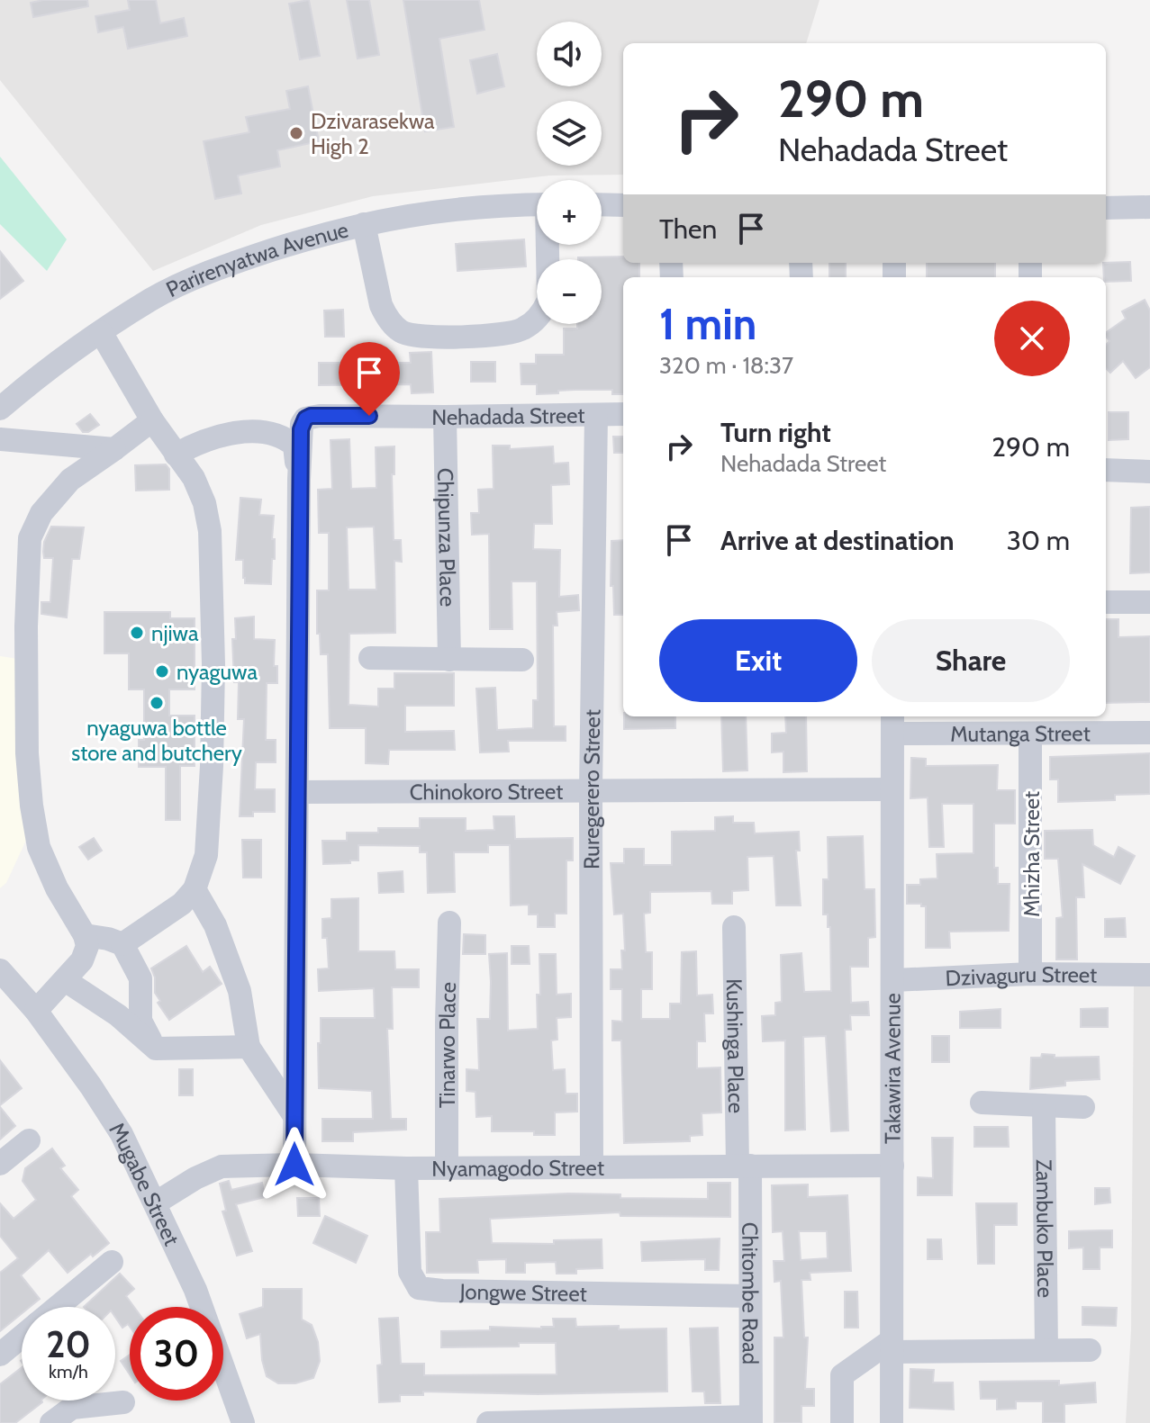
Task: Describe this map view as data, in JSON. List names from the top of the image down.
{
  "streets": {
    "street": [
      "Parirenyatwa Avenue",
      "Nehadada Street",
      "Chipunza Place",
      "Mutanga Street",
      "Chinokoro Street",
      "Ruregerero Street",
      "Mhizha Street",
      "Dzivaguru Street",
      "Tinarwo Place",
      "Kushinga Place",
      "Takawira Avenue",
      "Nyamagodo Street",
      "Mugabe Street",
      "Zambuko Place",
      "Jongwe Street",
      "Chitombe Road"
    ]
  },
  "crossings": [
    ["Nehadada Street", "Chipunza Place"],
    ["Nehadada Street", "Ruregerero Street"],
    ["Mutanga Street", "Mhizha Street"],
    ["Mutanga Street", "Takawira Avenue"],
    ["Chinokoro Street", "Ruregerero Street"],
    ["Chinokoro Street", "Takawira Avenue"],
    ["Ruregerero Street", "Nyamagodo Street"],
    ["Mhizha Street", "Dzivaguru Street"],
    ["Dzivaguru Street", "Takawira Avenue"],
    ["Tinarwo Place", "Nyamagodo Street"],
    ["Kushinga Place", "Nyamagodo Street"],
    ["Kushinga Place", "Chitombe Road"],
    ["Takawira Avenue", "Nyamagodo Street"],
    ["Nyamagodo Street", "Mugabe Street"],
    ["Nyamagodo Street", "Jongwe Street"],
    ["Nyamagodo Street", "Chitombe Road"],
    ["Jongwe Street", "Chitombe Road"]
  ],
  "places": [
    "Dzivarasekwa High 2",
    "njiwa",
    "nyaguwa",
    "nyaguwa bottle store and butchery"
  ],
  "page": {
    "map_buttons": ["+", "−"],
    "turn": ["290 m", "Nehadada Street"],
    "then": "Then",
    "heading": ["1 min", "320 m · 18:37"],
    "list": [
      {
        "name": "Turn right",
        "note": "Nehadada Street",
        "value": "290 m"
      },
      {
        "name": "Arrive at destination",
        "value": "30 m"
      }
    ],
    "buttons": ["Exit", "Share"],
    "speed": "20 km/h",
    "limit": "30"
  }
}
